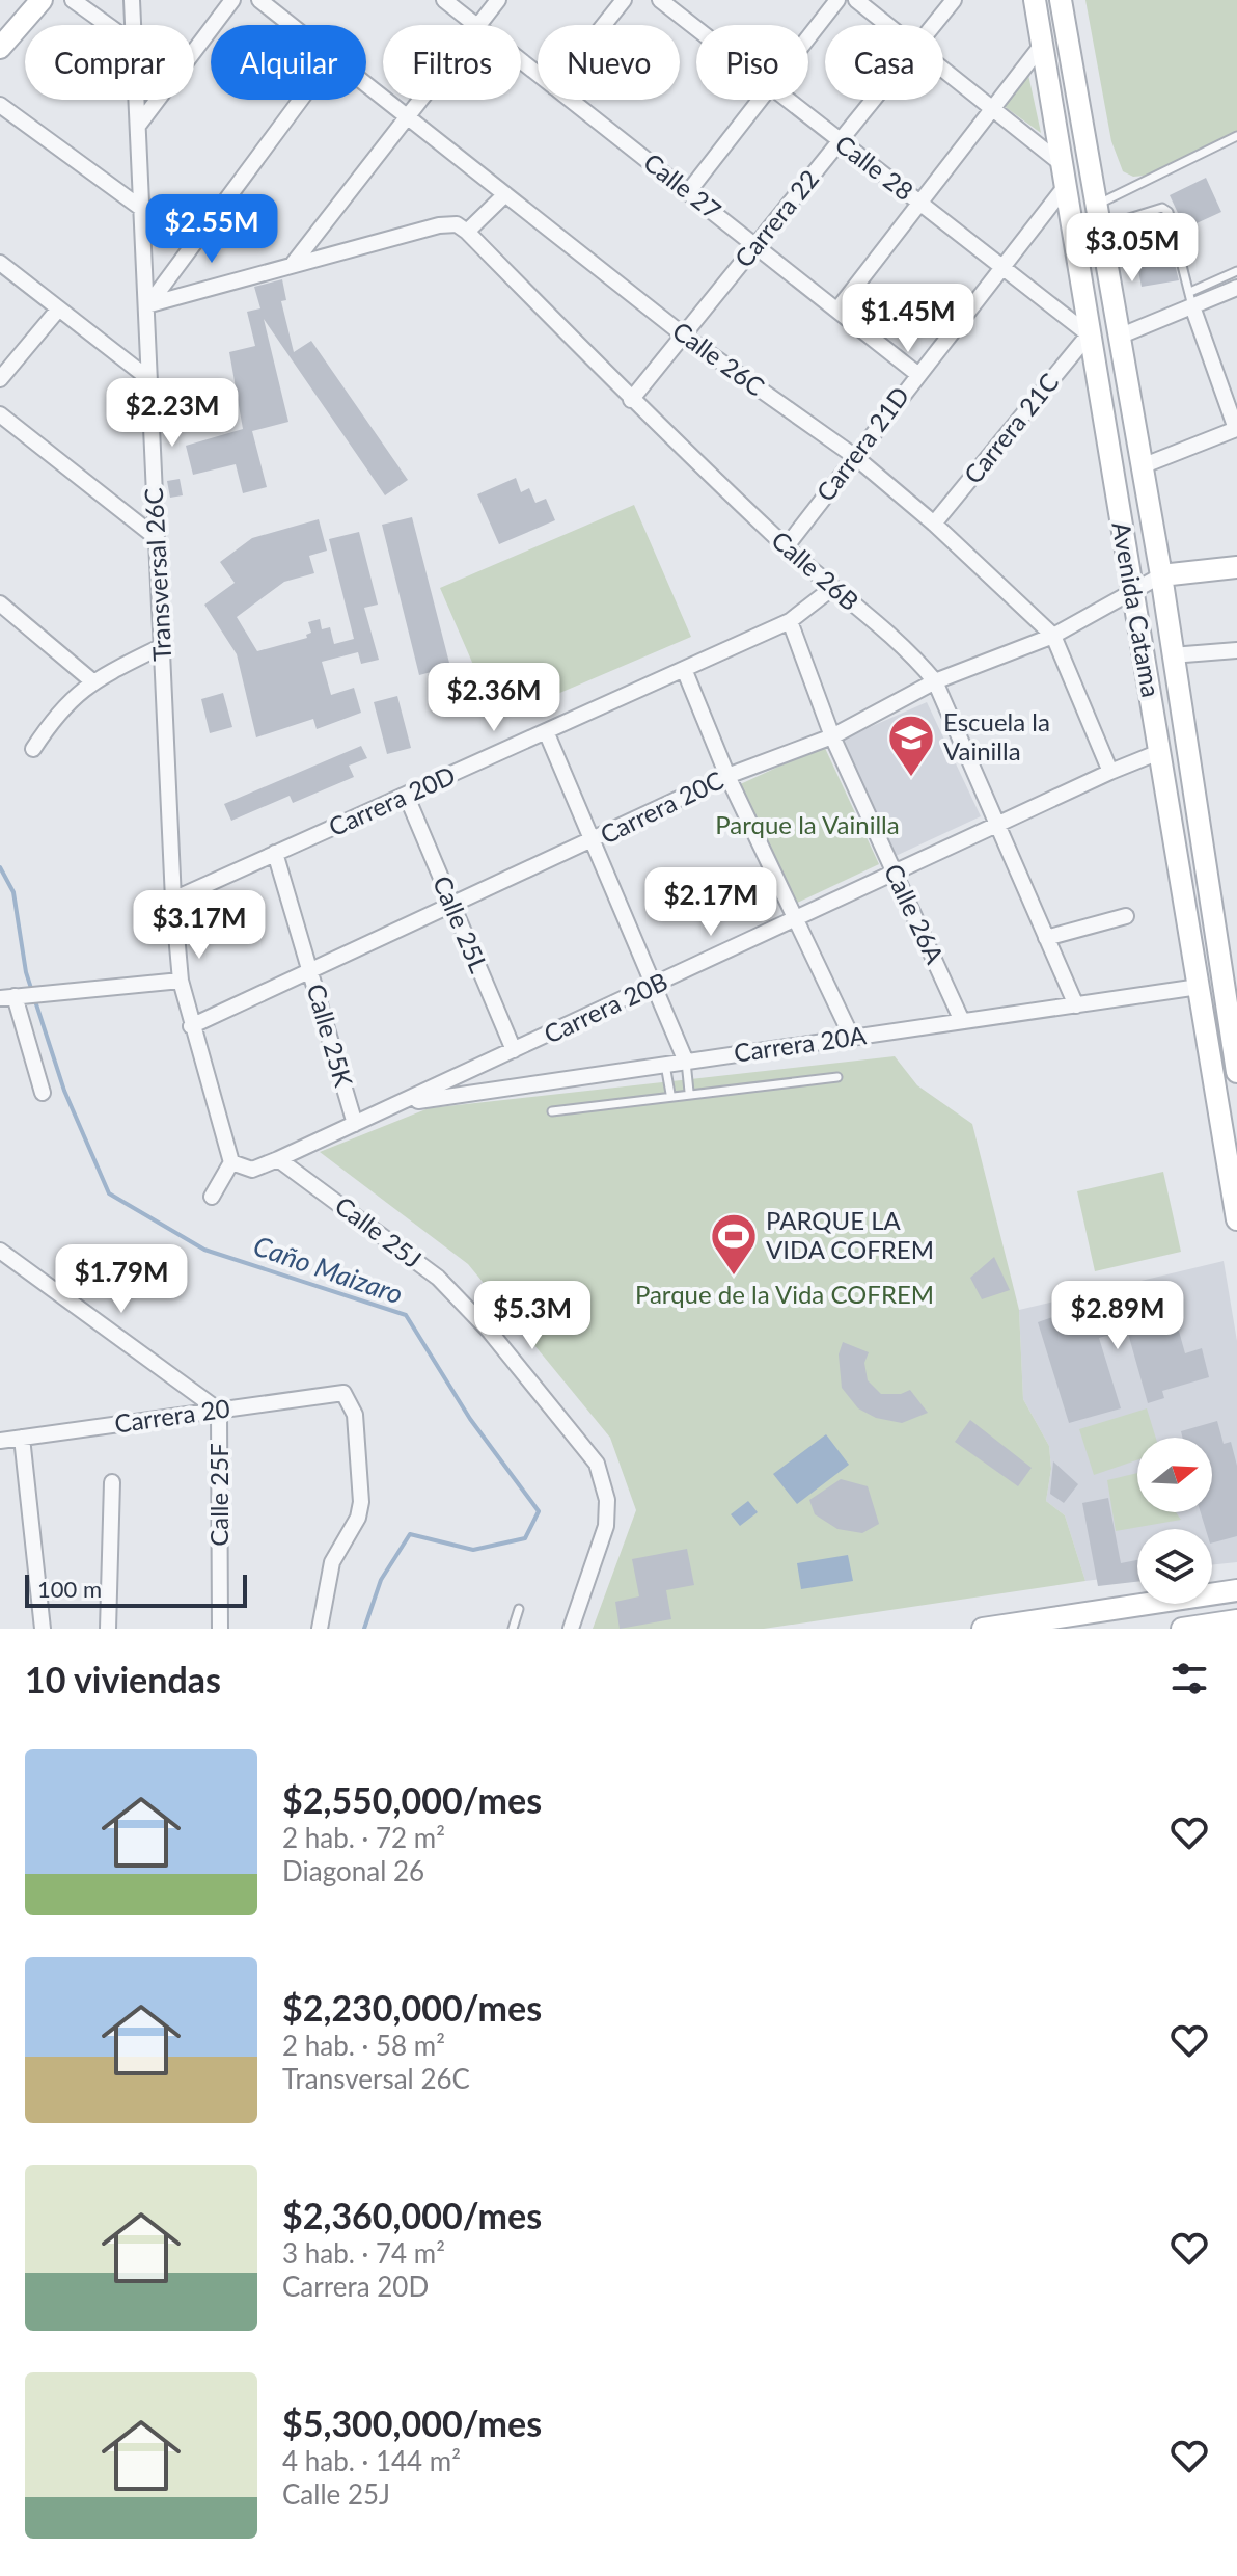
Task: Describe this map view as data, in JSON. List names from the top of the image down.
{
  "streets": {
    "main road": ["Avenida Catama"],
    "street": [
      "Calle 28",
      "Calle 27",
      "Carrera 22",
      "Calle 26C",
      "Carrera 21C",
      "Carrera 21D",
      "Calle 26B",
      "Transversal 26C",
      "Carrera 20D",
      "Carrera 20C",
      "Calle 26A",
      "Calle 25L",
      "Carrera 20B",
      "Calle 25K",
      "Carrera 20A",
      "Calle 25J",
      "Carrera 20",
      "Calle 25F"
    ]
  },
  "crossings": [
    ["Calle 28", "Carrera 22"],
    ["Calle 28", "Carrera 21C"],
    ["Calle 28", "Carrera 21D"],
    ["Calle 28", "Avenida Catama"],
    ["Calle 27", "Carrera 22"],
    ["Calle 27", "Carrera 21D"],
    ["Carrera 22", "Calle 26C"],
    ["Carrera 22", "Calle 26B"],
    ["Calle 26C", "Carrera 21C"],
    ["Calle 26C", "Carrera 21D"],
    ["Calle 26C", "Carrera 20C"],
    ["Calle 26C", "Carrera 20B"],
    ["Carrera 21C", "Avenida Catama"],
    ["Carrera 21D", "Calle 26B"],
    ["Carrera 21D", "Avenida Catama"],
    ["Calle 26B", "Carrera 20D"],
    ["Calle 26B", "Carrera 20C"],
    ["Calle 26B", "Carrera 20B"],
    ["Calle 26B", "Carrera 20A"],
    ["Transversal 26C", "Carrera 20D"],
    ["Avenida Catama", "Carrera 20C"],
    ["Avenida Catama", "Carrera 20B"],
    ["Avenida Catama", "Carrera 20A"],
    ["Carrera 20D", "Calle 26A"],
    ["Carrera 20D", "Calle 25L"],
    ["Carrera 20D", "Calle 25K"],
    ["Carrera 20C", "Calle 26A"],
    ["Carrera 20C", "Calle 25L"],
    ["Carrera 20C", "Calle 25K"],
    ["Calle 26A", "Carrera 20B"],
    ["Calle 26A", "Carrera 20A"],
    ["Calle 25L", "Carrera 20B"],
    ["Carrera 20B", "Calle 25K"],
    ["Carrera 20B", "Carrera 20A"],
    ["Carrera 20B", "Calle 25J"],
    ["Carrera 20", "Calle 25F"]
  ],
  "water": ["Caño Maizaro"],
  "parks": ["Parque la Vainilla", "Parque de la Vida COFREM"],
  "places": {
    "school or university": ["Escuela la Vainilla"],
    "sports": ["PARQUE LA VIDA COFREM"]
  },
  "scale_bar": "100 m",
  "north": "right",
  "page": {
    "chip": [
      "Comprar",
      "Alquilar",
      "Filtros",
      "Nuevo",
      "Piso",
      "Casa"
    ],
    "price": [
      "$2.55M",
      "$3.05M",
      "$1.45M",
      "$2.23M",
      "$2.36M",
      "$2.17M",
      "$3.17M",
      "$1.79M",
      "$5.3M",
      "$2.89M"
    ],
    "scale": "100 m",
    "heading": "10 viviendas",
    "list": [
      {
        "name": "$2,550,000/mes",
        "note": "2 hab. · 72 m² · Diagonal 26"
      },
      {
        "name": "$2,230,000/mes",
        "note": "2 hab. · 58 m² · Transversal 26C"
      },
      {
        "name": "$2,360,000/mes",
        "note": "3 hab. · 74 m² · Carrera 20D"
      },
      {
        "name": "$5,300,000/mes",
        "note": "4 hab. · 144 m² · Calle 25J"
      }
    ]
  }
}
